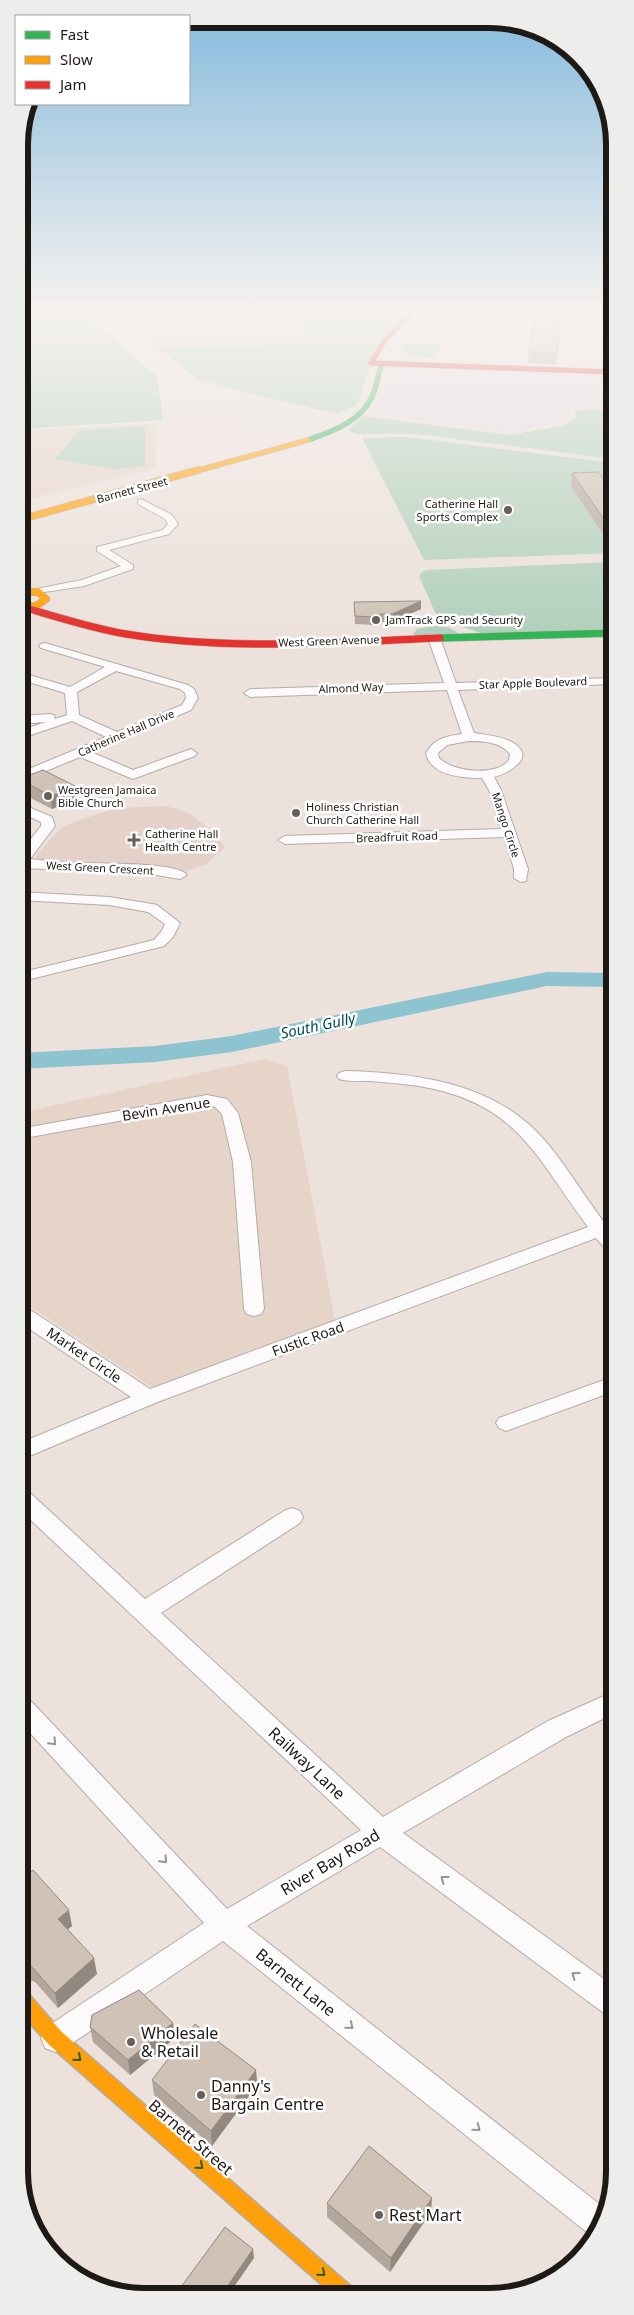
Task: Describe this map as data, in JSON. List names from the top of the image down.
{
  "streets": {
    "main road": ["Barnett Street", "West Green Avenue"],
    "street": [
      "Star Apple Boulevard",
      "Almond Way",
      "Catherine Hall Drive",
      "Mango Circle",
      "Breadfruit Road",
      "West Green Crescent",
      "Bevin Avenue",
      "Fustic Road",
      "Market Circle",
      "Railway Lane",
      "River Bay Road",
      "Barnett Lane"
    ]
  },
  "crossings": [
    ["Barnett Street", "River Bay Road"],
    ["Star Apple Boulevard", "Almond Way"],
    ["Mango Circle", "Breadfruit Road"],
    ["Fustic Road", "Market Circle"],
    ["Railway Lane", "River Bay Road"],
    ["River Bay Road", "Barnett Lane"]
  ],
  "one_way": ["Railway Lane", "Barnett Lane"],
  "water": ["South Gully"],
  "places": {
    "other": [
      "Catherine Hall Sports Complex",
      "JamTrack GPS and Security",
      "Westgreen Jamaica Bible Church",
      "Holiness Christian Church Catherine Hall",
      "Wholesale & Retail",
      "Danny's Bargain Centre",
      "Rest Mart"
    ],
    "health": ["Catherine Hall Health Centre"]
  },
  "legend": ["Fast", "Slow", "Jam"]
}
